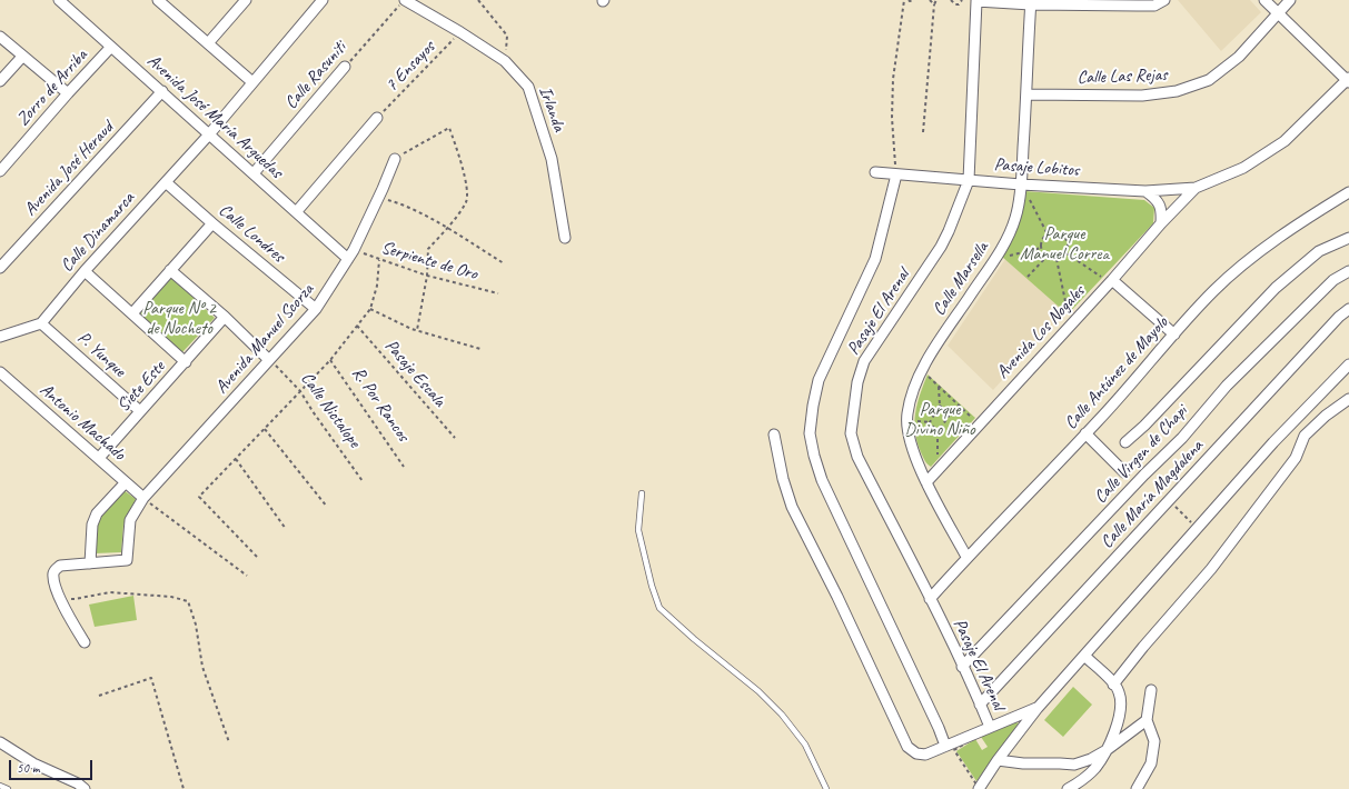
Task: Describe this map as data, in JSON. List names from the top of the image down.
{
  "streets": {
    "street": [
      "Calle Rasuniti",
      "Calle Las Rejas",
      "Zorro de Arriba",
      "Irlanda",
      "Avenida José María Arguedas",
      "Pasaje Lobitos",
      "Avenida José Heraud",
      "Calle Dinamarca",
      "Calle Londres",
      "Calle Marsella",
      "Pasaje El Arenal",
      "Avenida Los Nogales",
      "Avenida Manuel Scorza",
      "P. Yunque",
      "Calle Antúnez de Mayolo",
      "Siete Este",
      "Antonio Machado",
      "Calle Virgen de Chapi",
      "Calle María Magdalena"
    ],
    "path": [
      "7 Ensayos",
      "Serpiente de Oro",
      "Pasaje Escala",
      "R. Por Rancos",
      "Calle Nictalope"
    ]
  },
  "crossings": [
    ["7 Ensayos", "Irlanda"],
    ["Calle Rasuniti", "Irlanda"],
    ["Calle Rasuniti", "Avenida José María Arguedas"],
    ["Calle Las Rejas", "Calle Marsella"],
    ["Zorro de Arriba", "Avenida José María Arguedas"],
    ["Avenida José María Arguedas", "Avenida José Heraud"],
    ["Avenida José María Arguedas", "Calle Dinamarca"],
    ["Avenida José María Arguedas", "Serpiente de Oro"],
    ["Avenida José María Arguedas", "Avenida Manuel Scorza"],
    ["Pasaje Lobitos", "Calle Marsella"],
    ["Pasaje Lobitos", "Pasaje El Arenal"],
    ["Pasaje Lobitos", "Avenida Los Nogales"],
    ["Calle Dinamarca", "Calle Londres"],
    ["Calle Dinamarca", "P. Yunque"],
    ["Calle Londres", "Avenida Manuel Scorza"],
    ["Serpiente de Oro", "Avenida Manuel Scorza"],
    ["Calle Marsella", "Avenida Los Nogales"],
    ["Calle Marsella", "Calle Antúnez de Mayolo"],
    ["Pasaje El Arenal", "Calle Antúnez de Mayolo"],
    ["Pasaje El Arenal", "Calle Virgen de Chapi"],
    ["Pasaje El Arenal", "Calle María Magdalena"],
    ["Avenida Manuel Scorza", "Calle Nictalope"],
    ["Avenida Manuel Scorza", "Antonio Machado"],
    ["P. Yunque", "Siete Este"],
    ["Siete Este", "Antonio Machado"]
  ],
  "parks": ["Parque Manuel Correa", "Parque Nº 2 de Nocheto", "Parque Divino Niño"],
  "scale_bar": "50 m"
}
